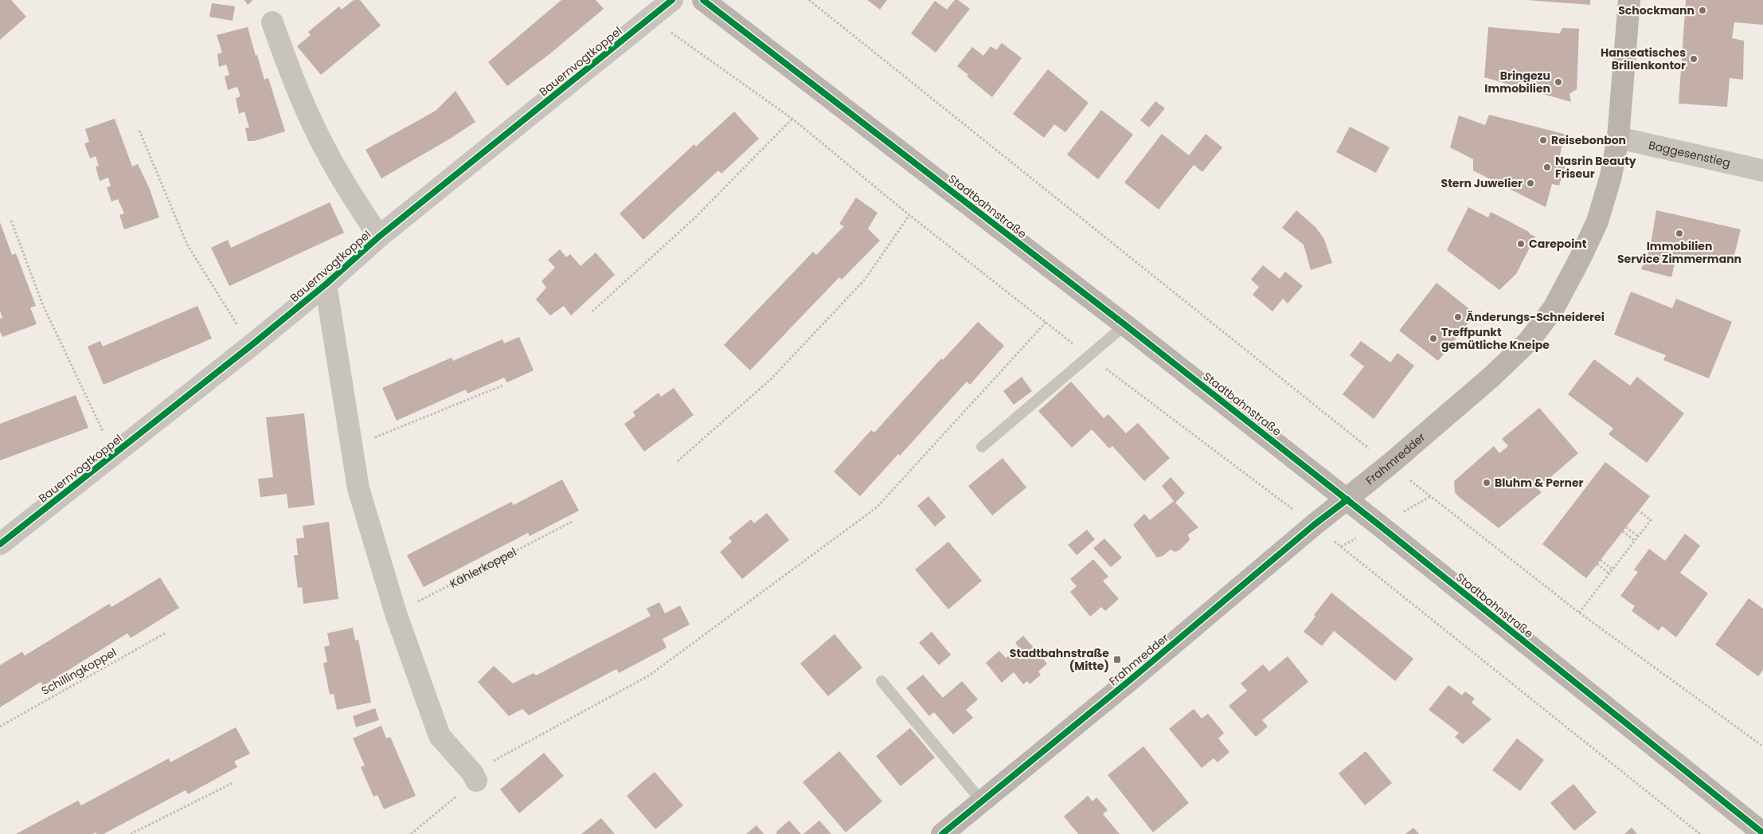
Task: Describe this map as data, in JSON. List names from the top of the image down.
{
  "streets": {
    "street": [
      "Bauernvogtkoppel",
      "Baggesenstieg",
      "Stadtbahnstraße",
      "Frahmredder"
    ],
    "path": ["Kählerkoppel", "Schillingkoppel"]
  },
  "crossings": [
    ["Baggesenstieg", "Frahmredder"],
    ["Stadtbahnstraße", "Frahmredder"]
  ],
  "places": {
    "other": [
      "Schockmann",
      "Hanseatisches Brillenkontor",
      "Bringezu Immobilien",
      "Reisebonbon",
      "Nasrin Beauty Friseur",
      "Stern Juwelier",
      "Immobilien Service Zimmermann",
      "Carepoint",
      "Änderungs-Schneiderei",
      "Treffpunkt gemütliche Kneipe",
      "Bluhm & Perner"
    ],
    "transit": ["Stadtbahnstraße (Mitte)"]
  }
}
